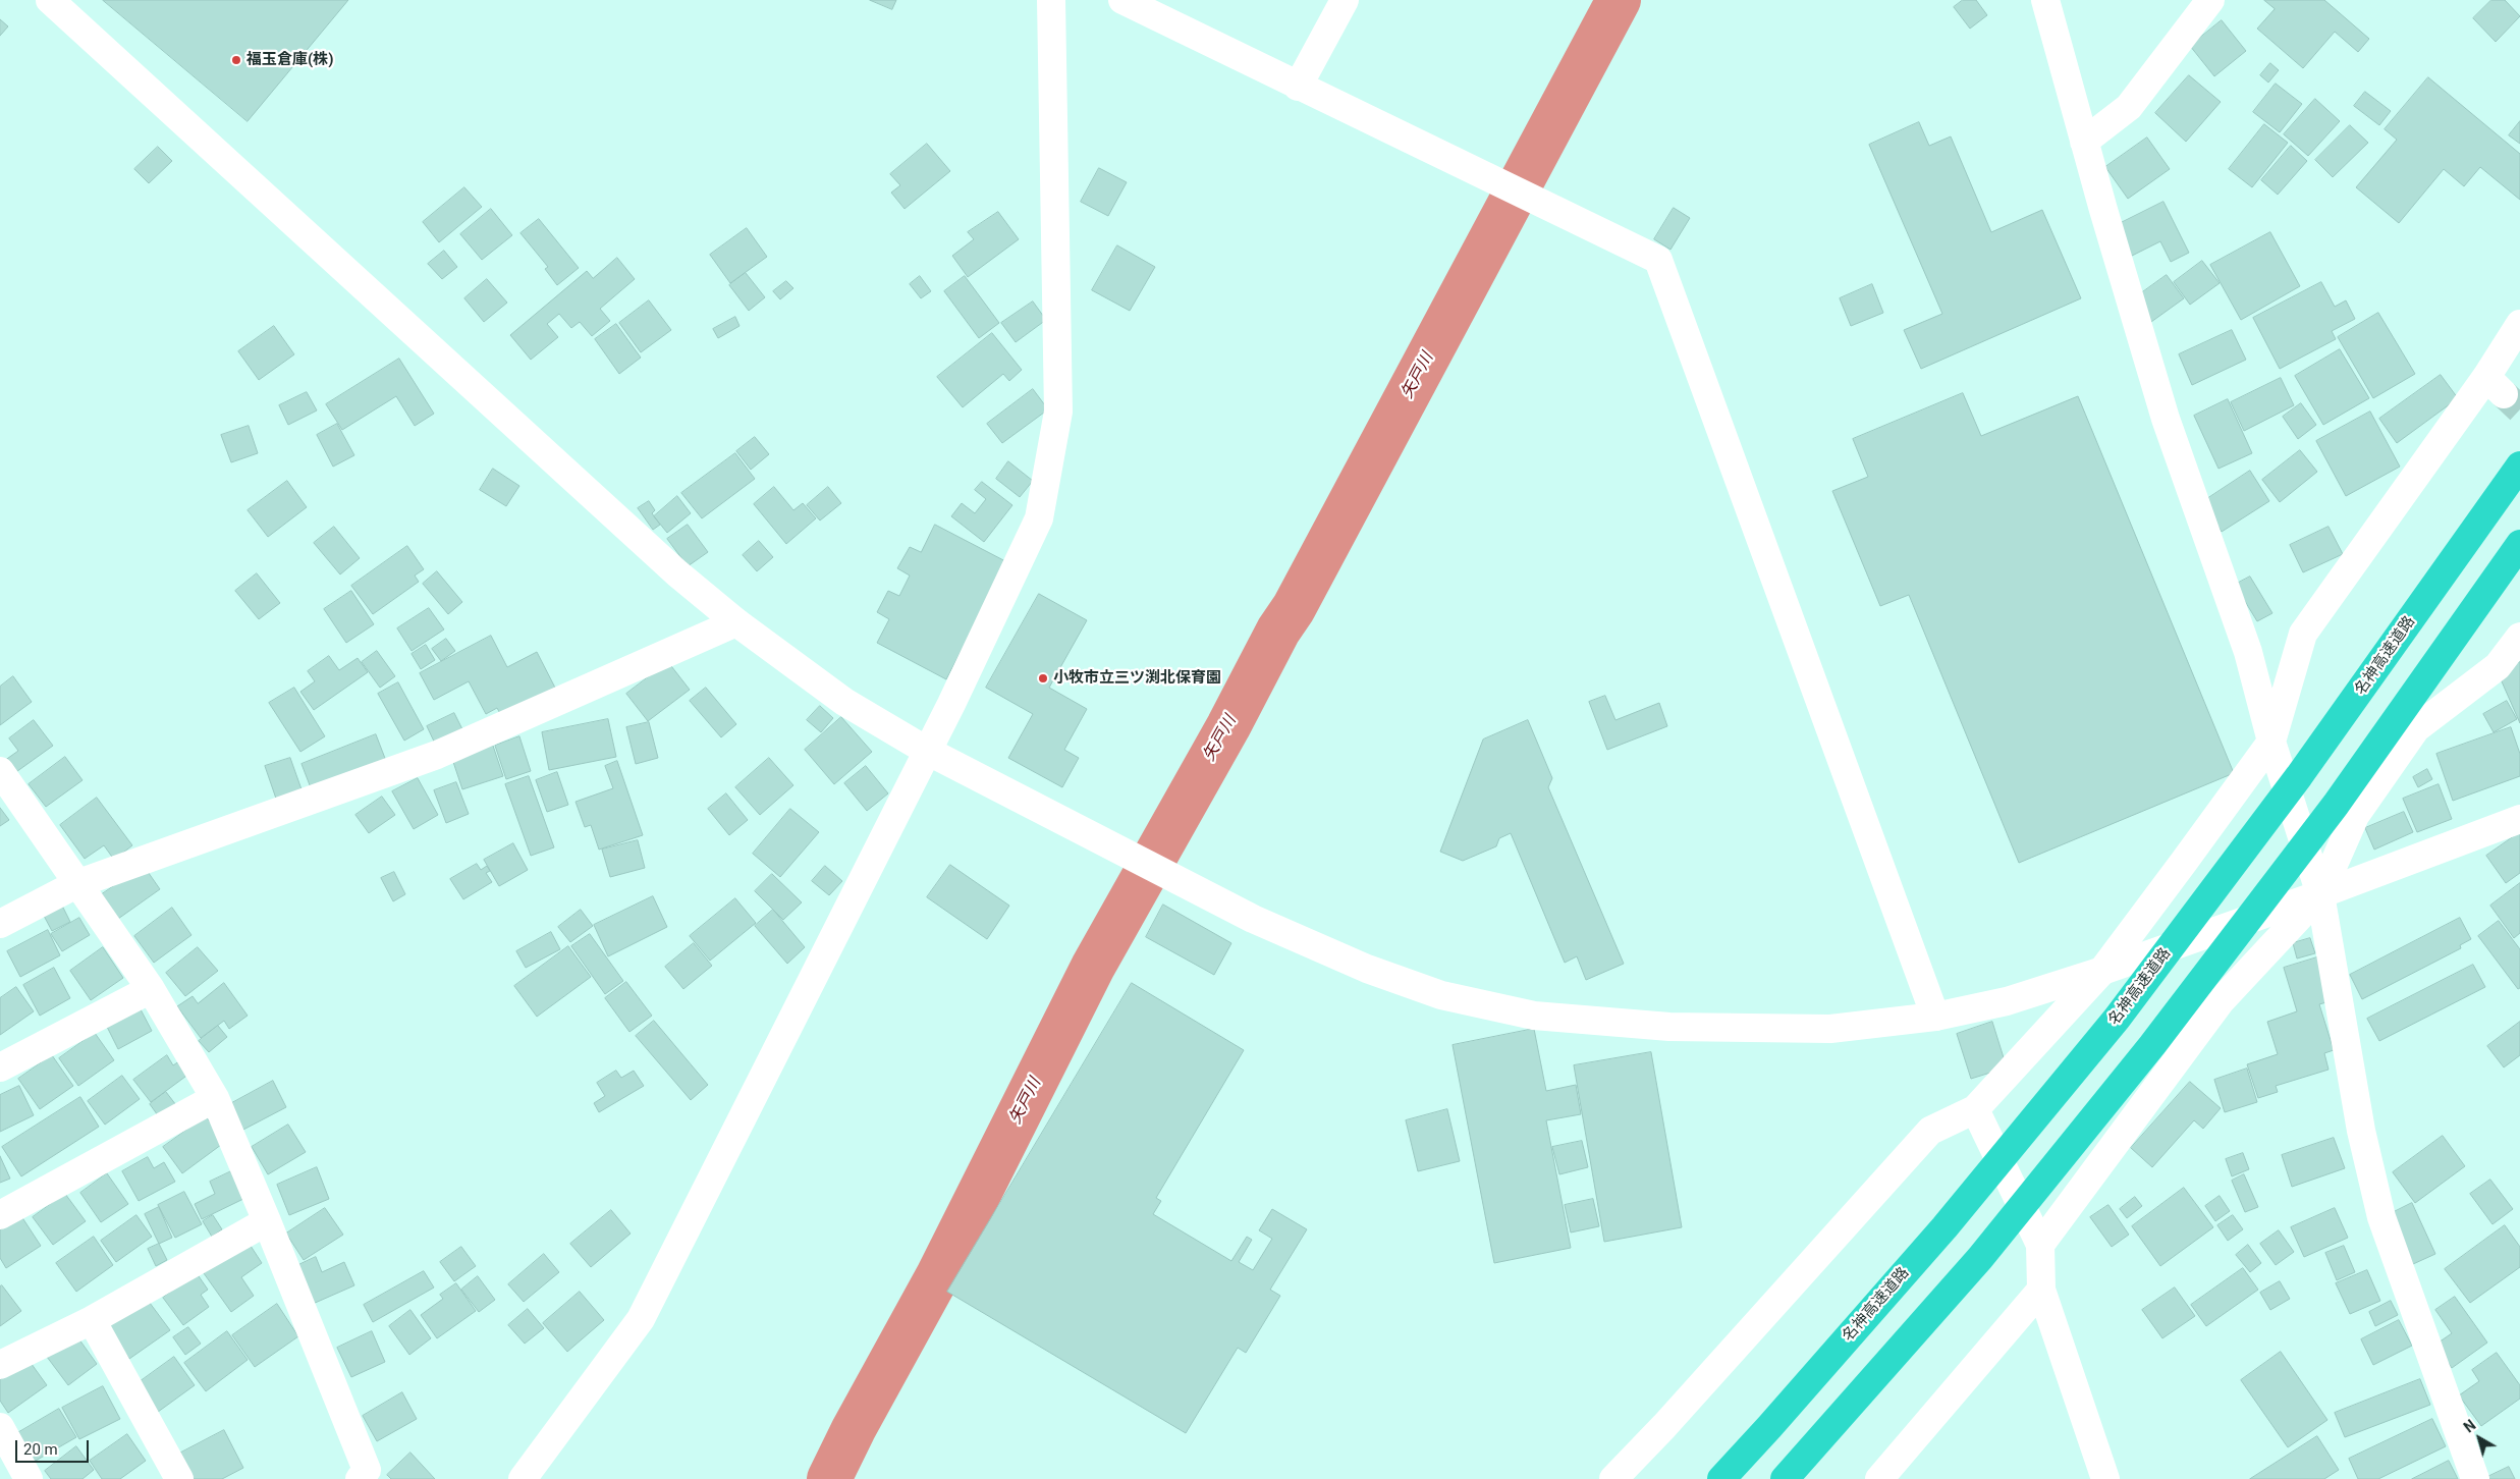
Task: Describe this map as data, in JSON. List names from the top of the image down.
{
  "streets": {
    "highway": ["名神高速道路"]
  },
  "water": ["矢戸川"],
  "places": ["福玉倉庫(株)", "小牧市立三ツ渕北保育園"],
  "scale_bar": "20 m",
  "north": "top left"
}
